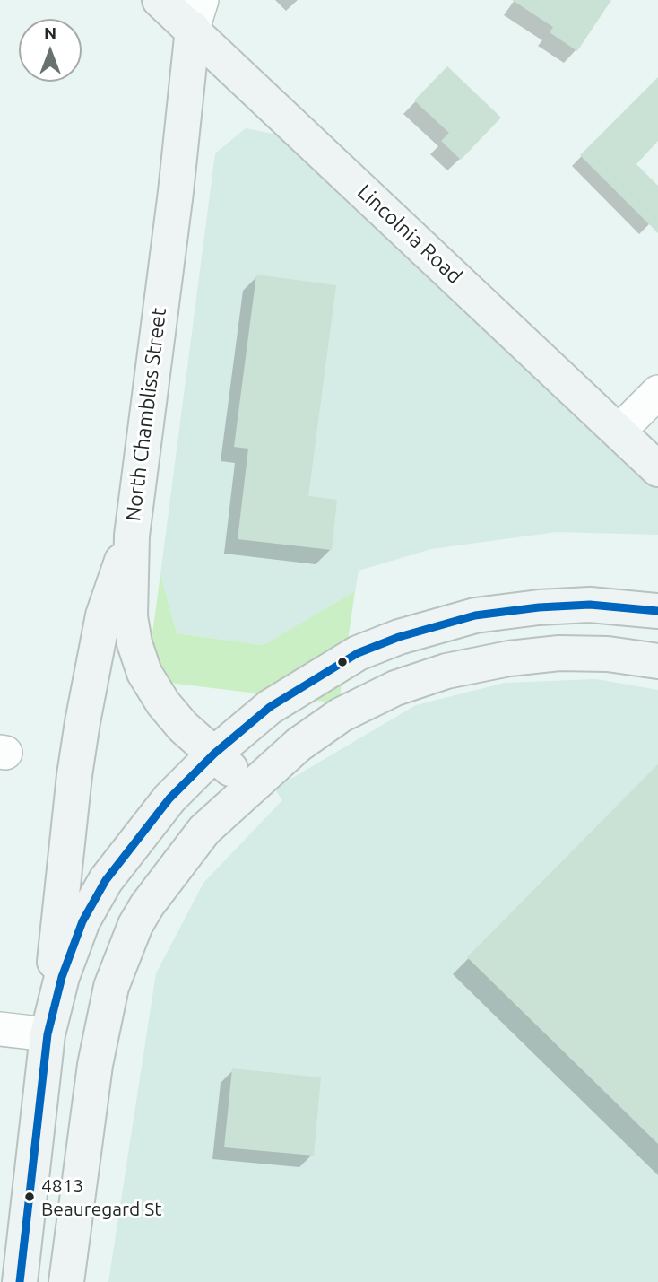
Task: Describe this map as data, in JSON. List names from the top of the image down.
{
  "streets": {
    "main road": ["Lincolnia Road", "North Chambliss Street"]
  },
  "crossings": [
    ["Lincolnia Road", "North Chambliss Street"]
  ],
  "places": ["4813 Beauregard St"],
  "north": "top"
}
